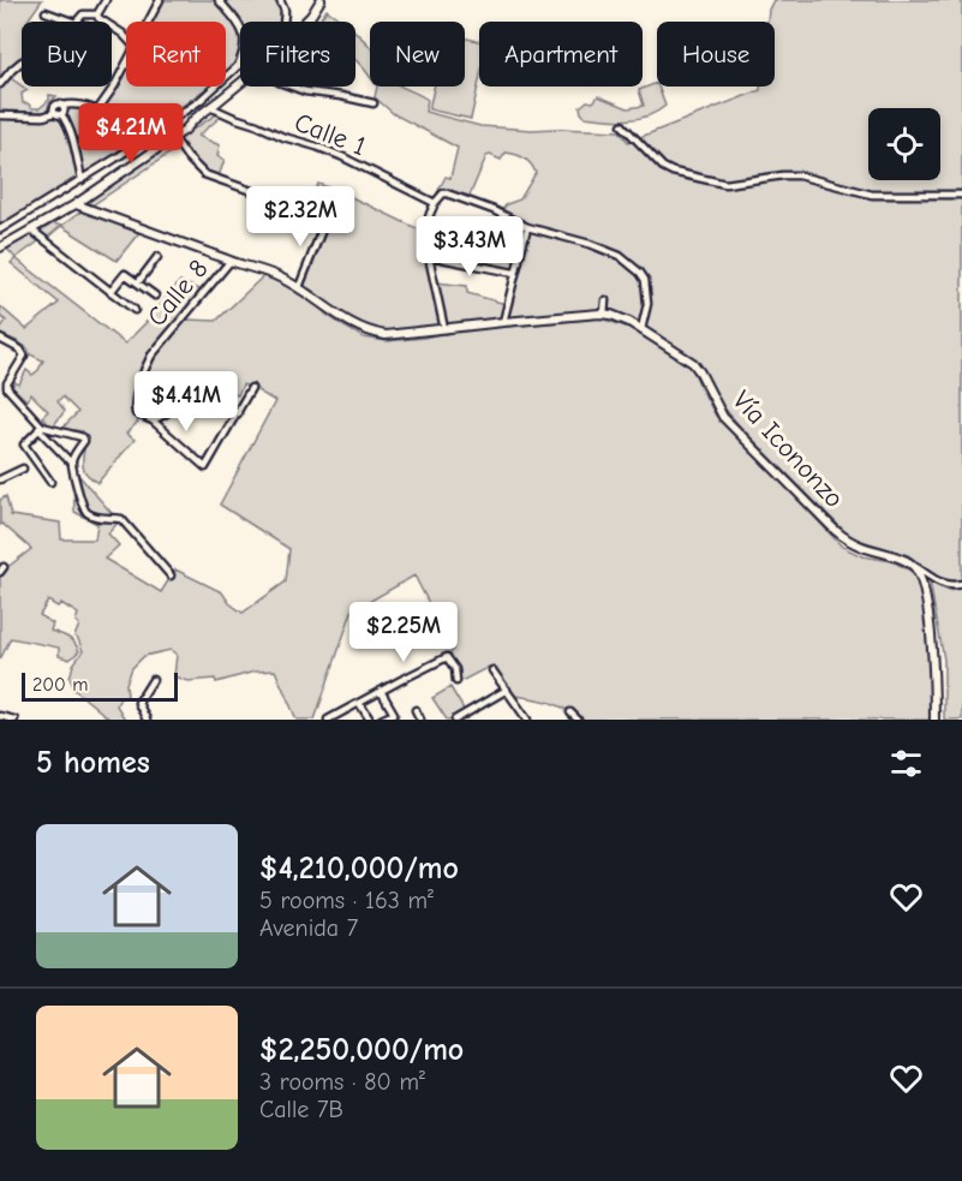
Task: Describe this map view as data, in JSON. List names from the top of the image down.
{
  "streets": {
    "main road": ["Vía Icononzo"],
    "street": ["Calle 1", "Calle 8"]
  },
  "crossings": [
    ["Calle 8", "Vía Icononzo"]
  ],
  "scale_bar": "200 m",
  "page": {
    "chip": [
      "Buy",
      "Rent",
      "Filters",
      "New",
      "Apartment",
      "House"
    ],
    "price": [
      "$4.21M",
      "$2.32M",
      "$3.43M",
      "$4.41M",
      "$2.25M"
    ],
    "scale": "200 m",
    "heading": "5 homes",
    "list": [
      {
        "name": "$4,210,000/mo",
        "note": "5 rooms · 163 m² · Avenida 7"
      },
      {
        "name": "$2,250,000/mo",
        "note": "3 rooms · 80 m² · Calle 7B"
      }
    ]
  }
}
